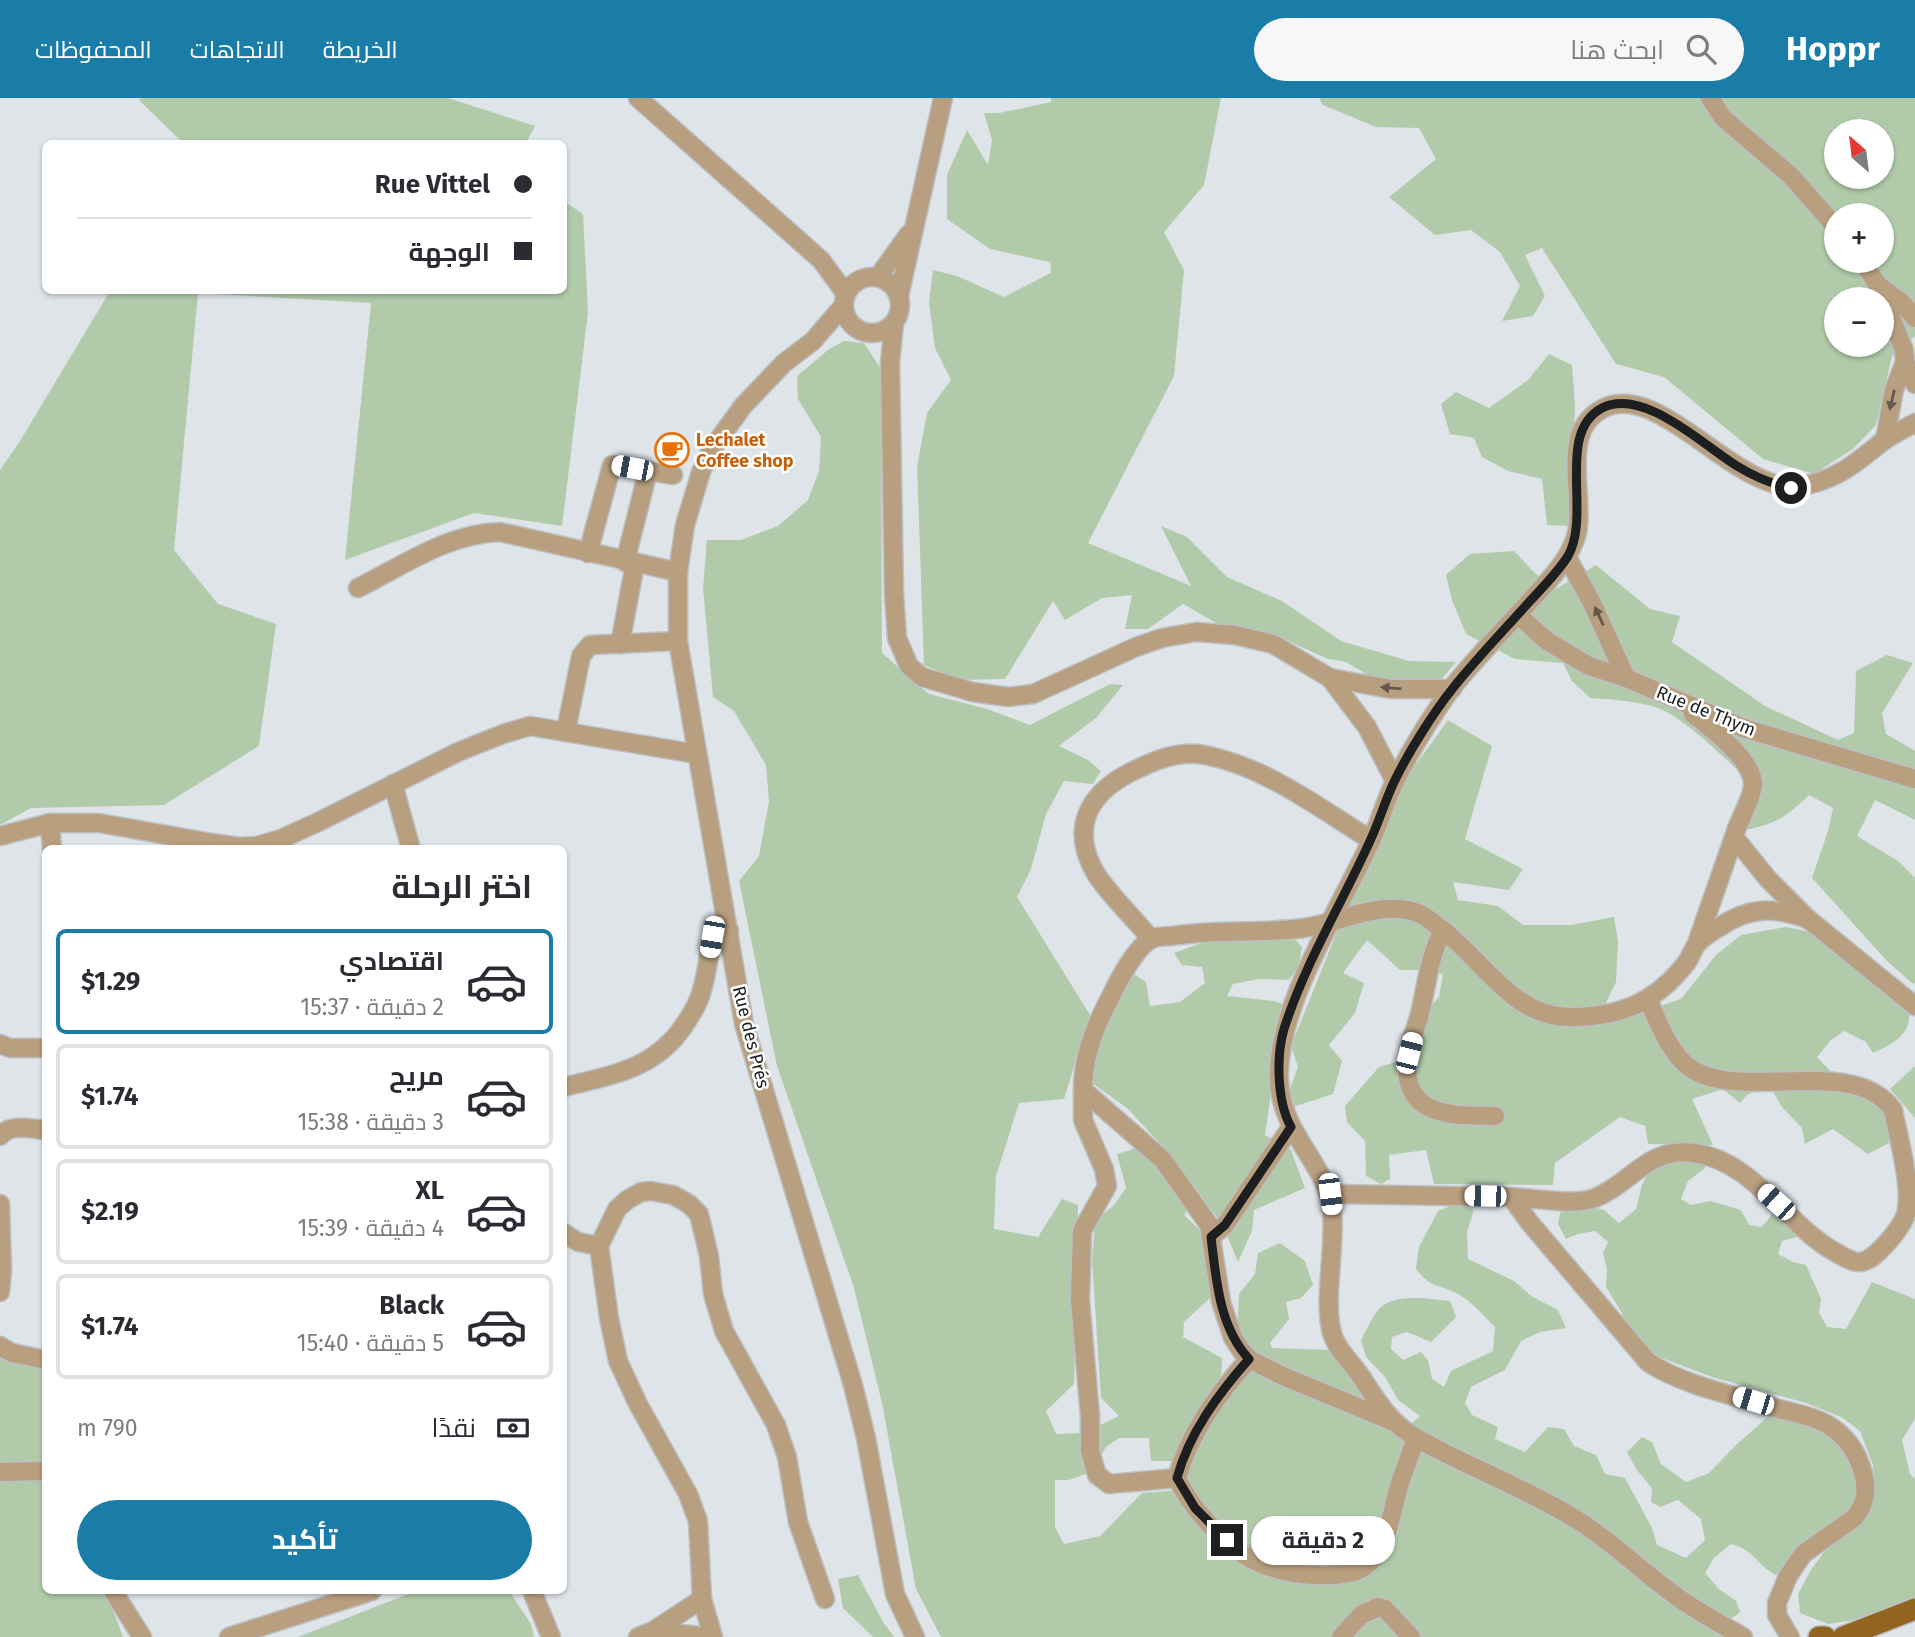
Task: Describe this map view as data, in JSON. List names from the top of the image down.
{
  "streets": {
    "street": ["Rue de Thym", "Rue des Prés"]
  },
  "places": {
    "cafe": ["Lechalet Coffee shop"]
  },
  "north": "top left",
  "page": {
    "header": "Hoppr",
    "search": "ابحث هنا",
    "nav": ["الخريطة", "الاتجاهات", "المحفوظات"],
    "map_buttons": ["+", "−"],
    "banner": ["Rue Vittel", "الوجهة"],
    "heading": "اختر الرحلة",
    "list": [
      {
        "name": "اقتصادي",
        "note": "2 دقيقة · 15:37",
        "value": "$1.29"
      },
      {
        "name": "مريح",
        "note": "3 دقيقة · 15:38",
        "value": "$1.74"
      },
      {
        "name": "XL",
        "note": "4 دقيقة · 15:39",
        "value": "$2.19"
      },
      {
        "name": "Black",
        "note": "5 دقيقة · 15:40",
        "value": "$1.74"
      }
    ],
    "pay": ["نقدًا", "790 m"],
    "buttons": "تأكيد",
    "bubble": "2 دقيقة"
  }
}
